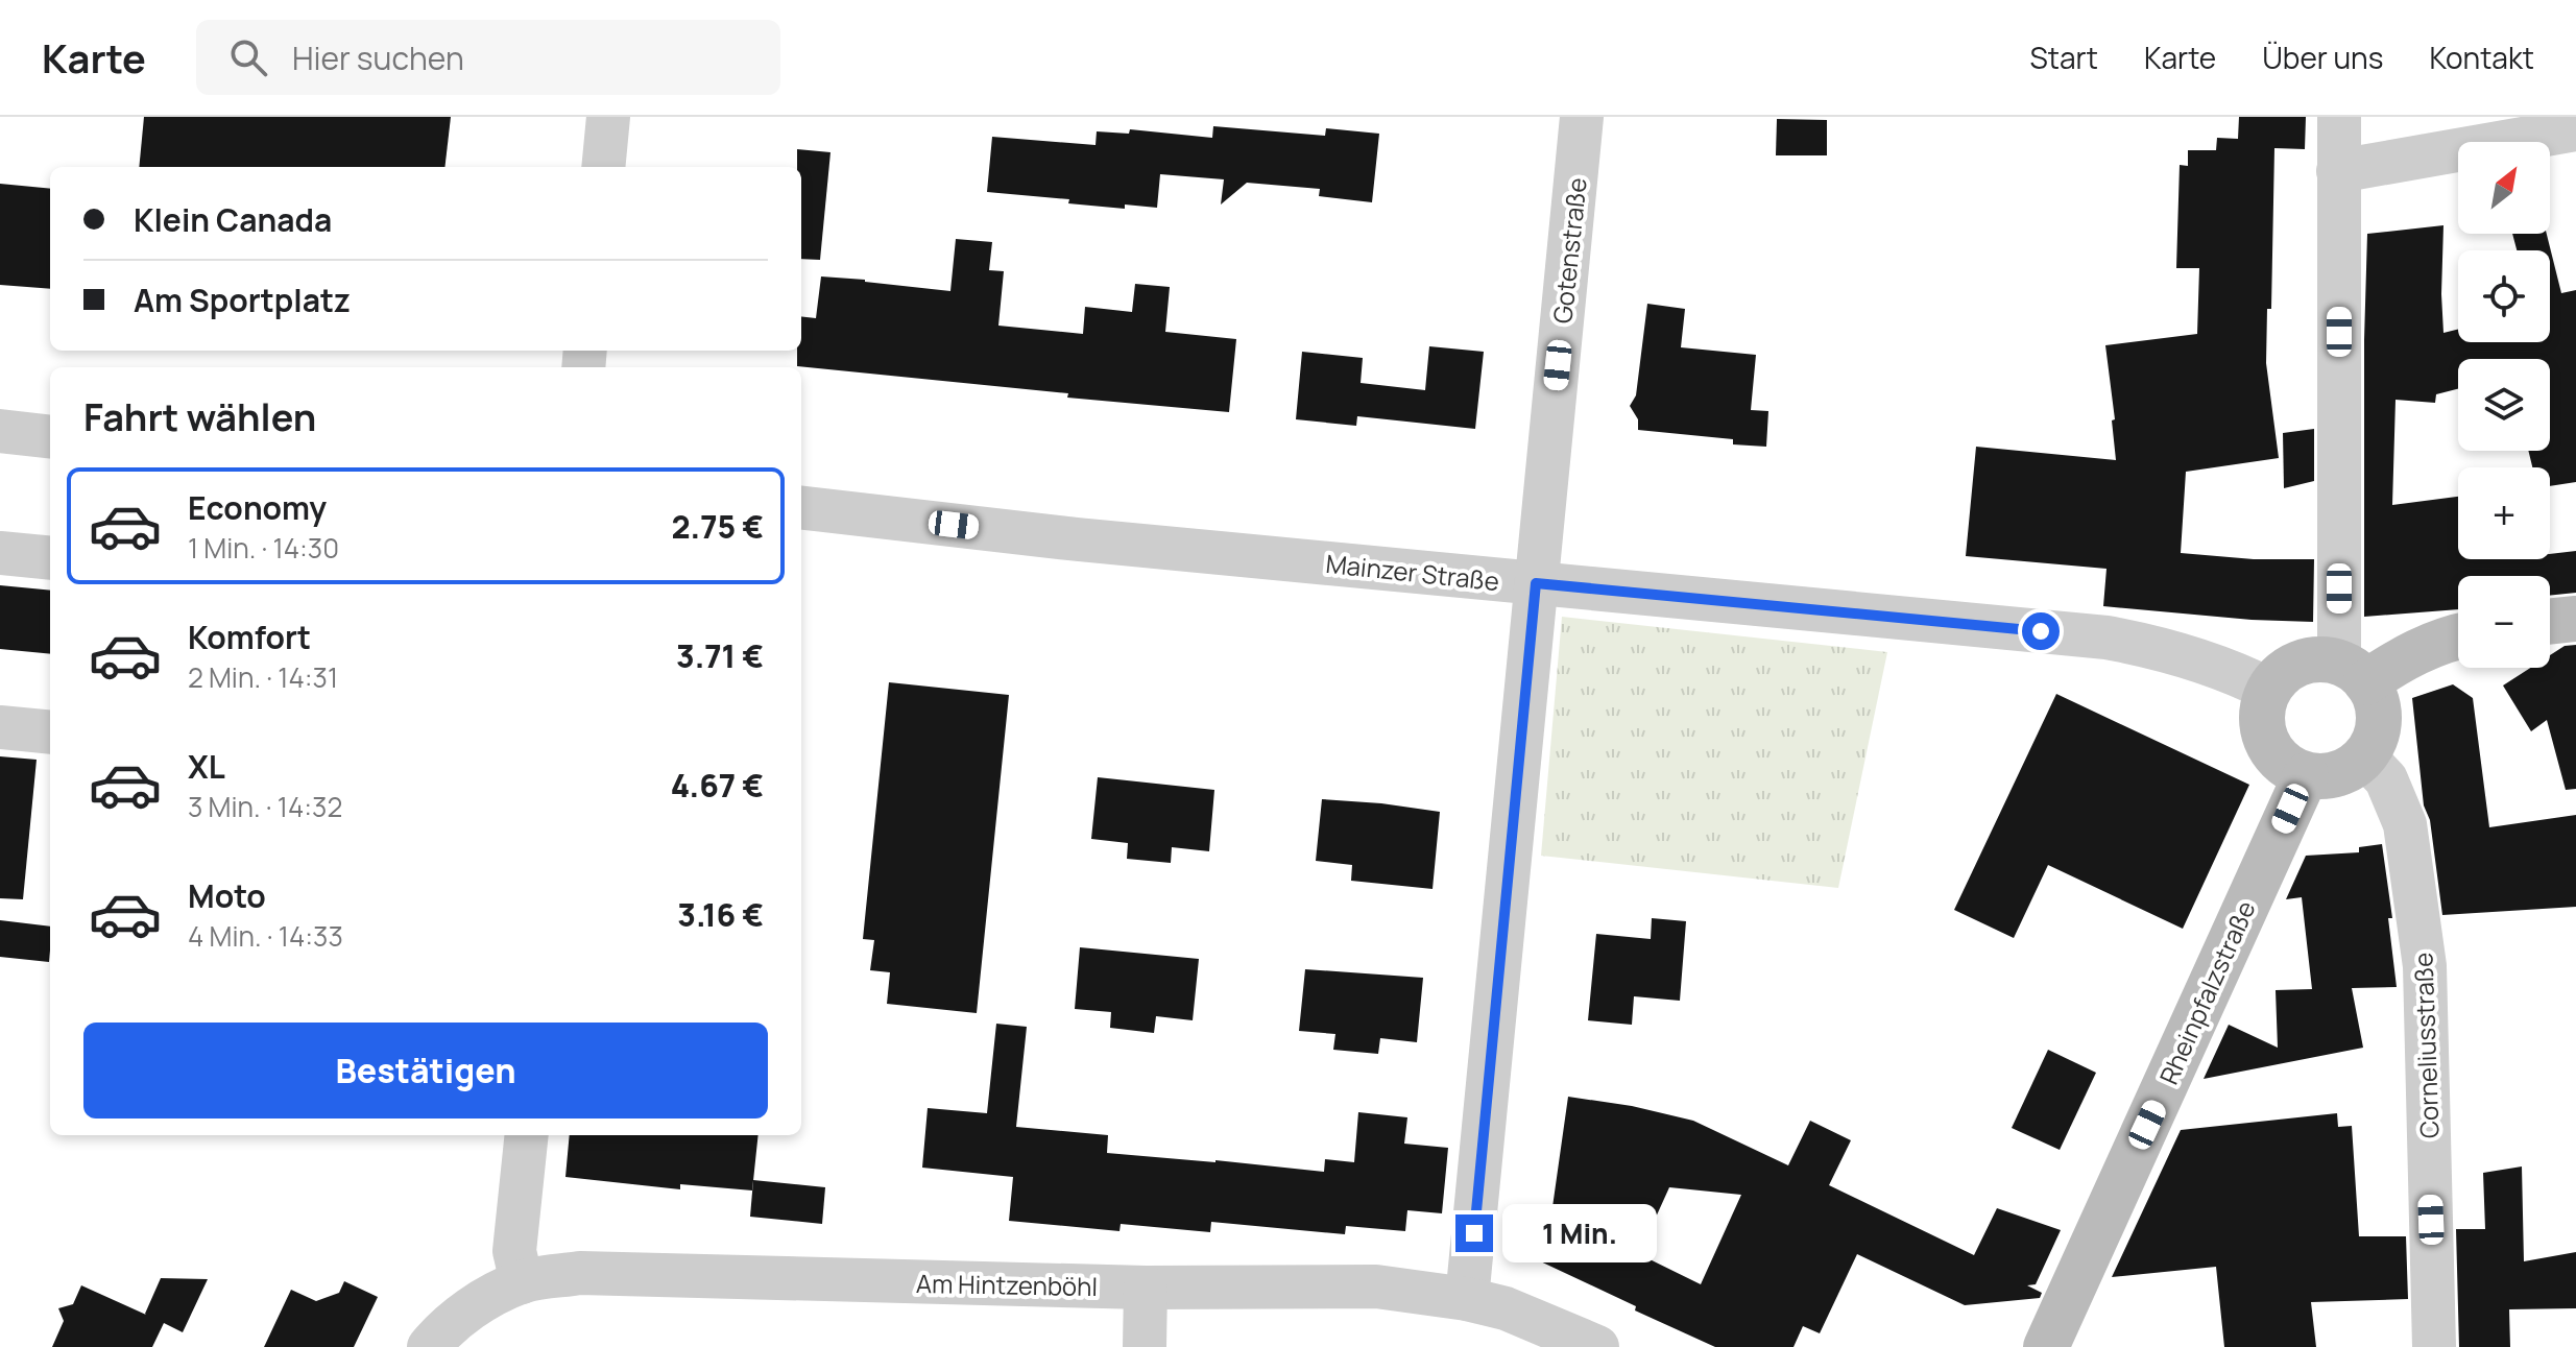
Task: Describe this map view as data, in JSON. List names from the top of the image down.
{
  "streets": {
    "street": [
      "Gotenstraße",
      "Mainzer Straße",
      "Rheinpfalzstraße",
      "Corneliusstraße",
      "Am Hintzenböhl"
    ]
  },
  "crossings": [
    ["Gotenstraße", "Mainzer Straße"],
    ["Gotenstraße", "Am Hintzenböhl"],
    ["Mainzer Straße", "Rheinpfalzstraße"],
    ["Mainzer Straße", "Corneliusstraße"],
    ["Rheinpfalzstraße", "Corneliusstraße"]
  ],
  "north": "top right",
  "page": {
    "header": "Karte",
    "search": "Hier suchen",
    "nav": [
      "Start",
      "Karte",
      "Über uns",
      "Kontakt"
    ],
    "map_buttons": ["+", "−"],
    "banner": ["Klein Canada", "Am Sportplatz"],
    "heading": "Fahrt wählen",
    "list": [
      {
        "name": "Economy",
        "note": "1 Min. · 14:30",
        "value": "2.75 €"
      },
      {
        "name": "Komfort",
        "note": "2 Min. · 14:31",
        "value": "3.71 €"
      },
      {
        "name": "XL",
        "note": "3 Min. · 14:32",
        "value": "4.67 €"
      },
      {
        "name": "Moto",
        "note": "4 Min. · 14:33",
        "value": "3.16 €"
      }
    ],
    "buttons": "Bestätigen",
    "bubble": "1 Min."
  }
}
